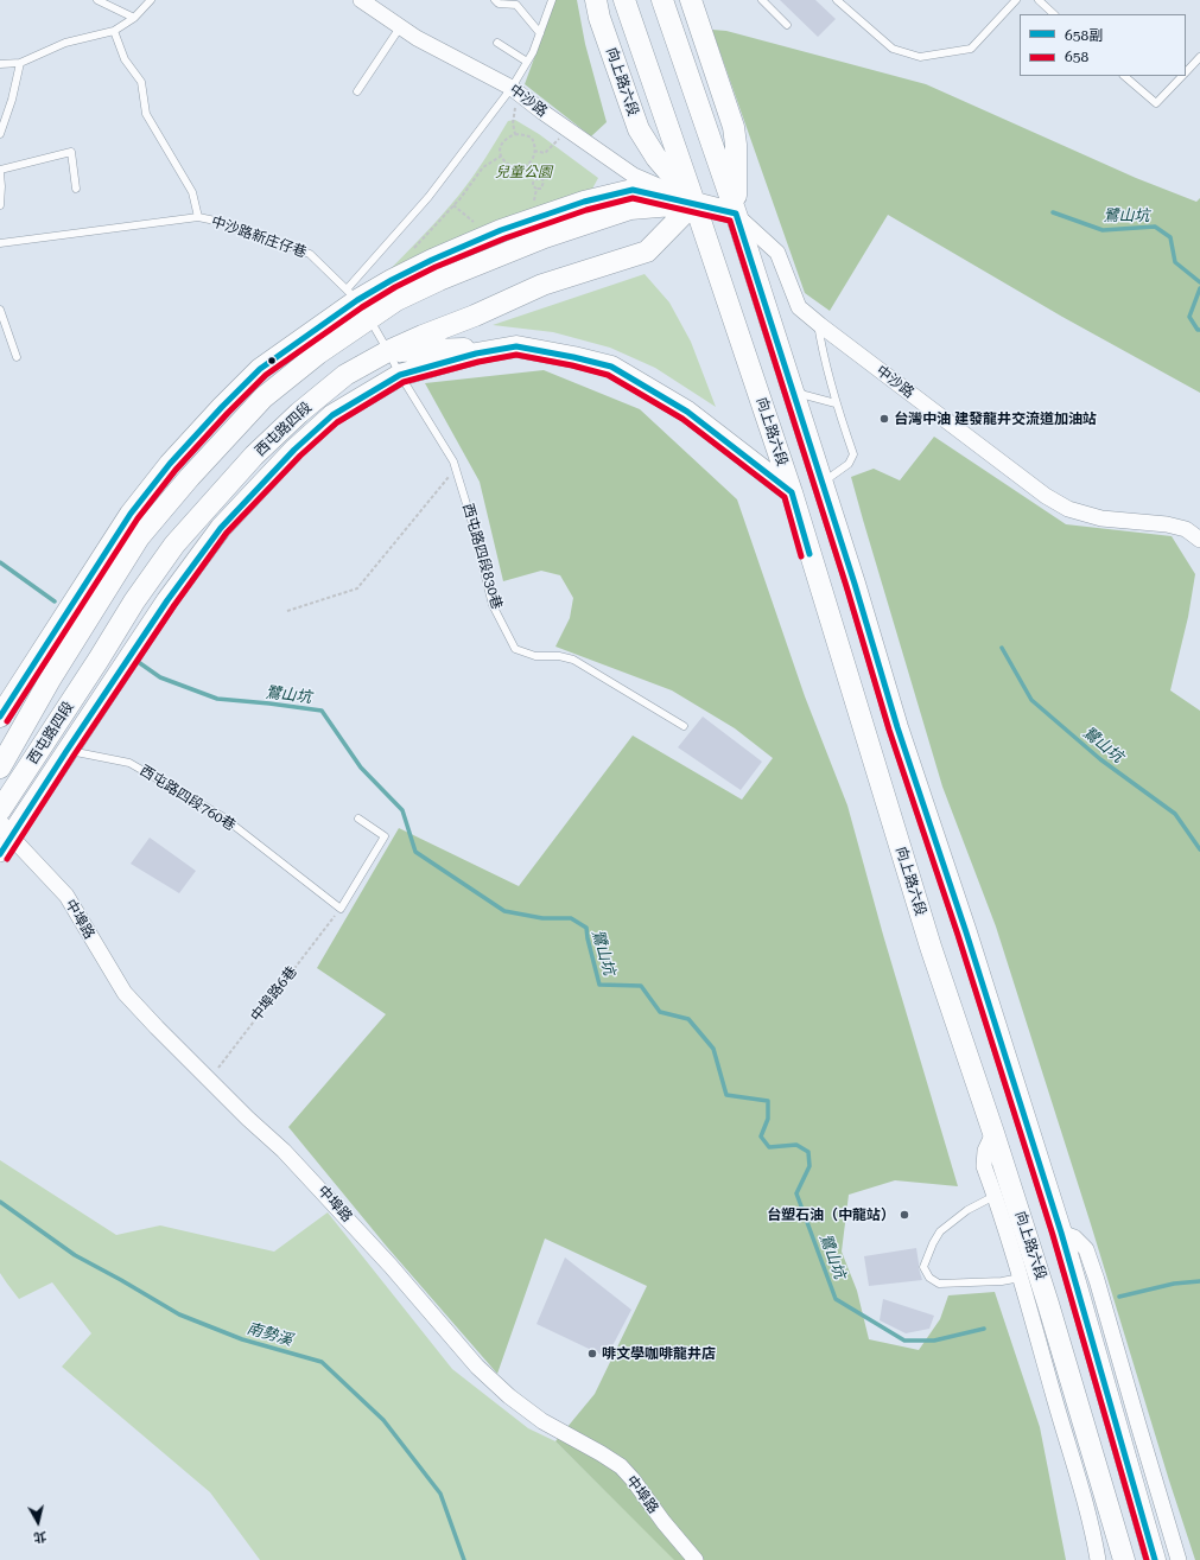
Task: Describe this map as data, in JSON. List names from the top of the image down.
{
  "streets": {
    "street": [
      "向上路六段",
      "中沙路",
      "西屯路四段",
      "中埠路"
    ],
    "lane": ["中沙路新庄仔巷", "西屯路四段830巷", "西屯路四段760巷"],
    "path": ["中埠路6巷"]
  },
  "crossings": [
    ["向上路六段", "中沙路"],
    ["向上路六段", "西屯路四段"],
    ["中沙路", "西屯路四段"],
    ["中沙路新庄仔巷", "西屯路四段"],
    ["中沙路新庄仔巷", "西屯路四段830巷"],
    ["西屯路四段", "西屯路四段830巷"],
    ["西屯路四段", "西屯路四段760巷"],
    ["西屯路四段", "中埠路"],
    ["西屯路四段760巷", "中埠路6巷"],
    ["中埠路", "中埠路6巷"]
  ],
  "water": ["鷺山坑", "南勢溪"],
  "parks": ["兒童公園"],
  "places": ["台灣中油 建發龍井交流道加油站", "台塑石油（中龍站）", "啡文學咖啡龍井店"],
  "lines": ["transit line 658副", "transit line 658"],
  "legend": ["658副", "658"],
  "north": "bottom"
}
